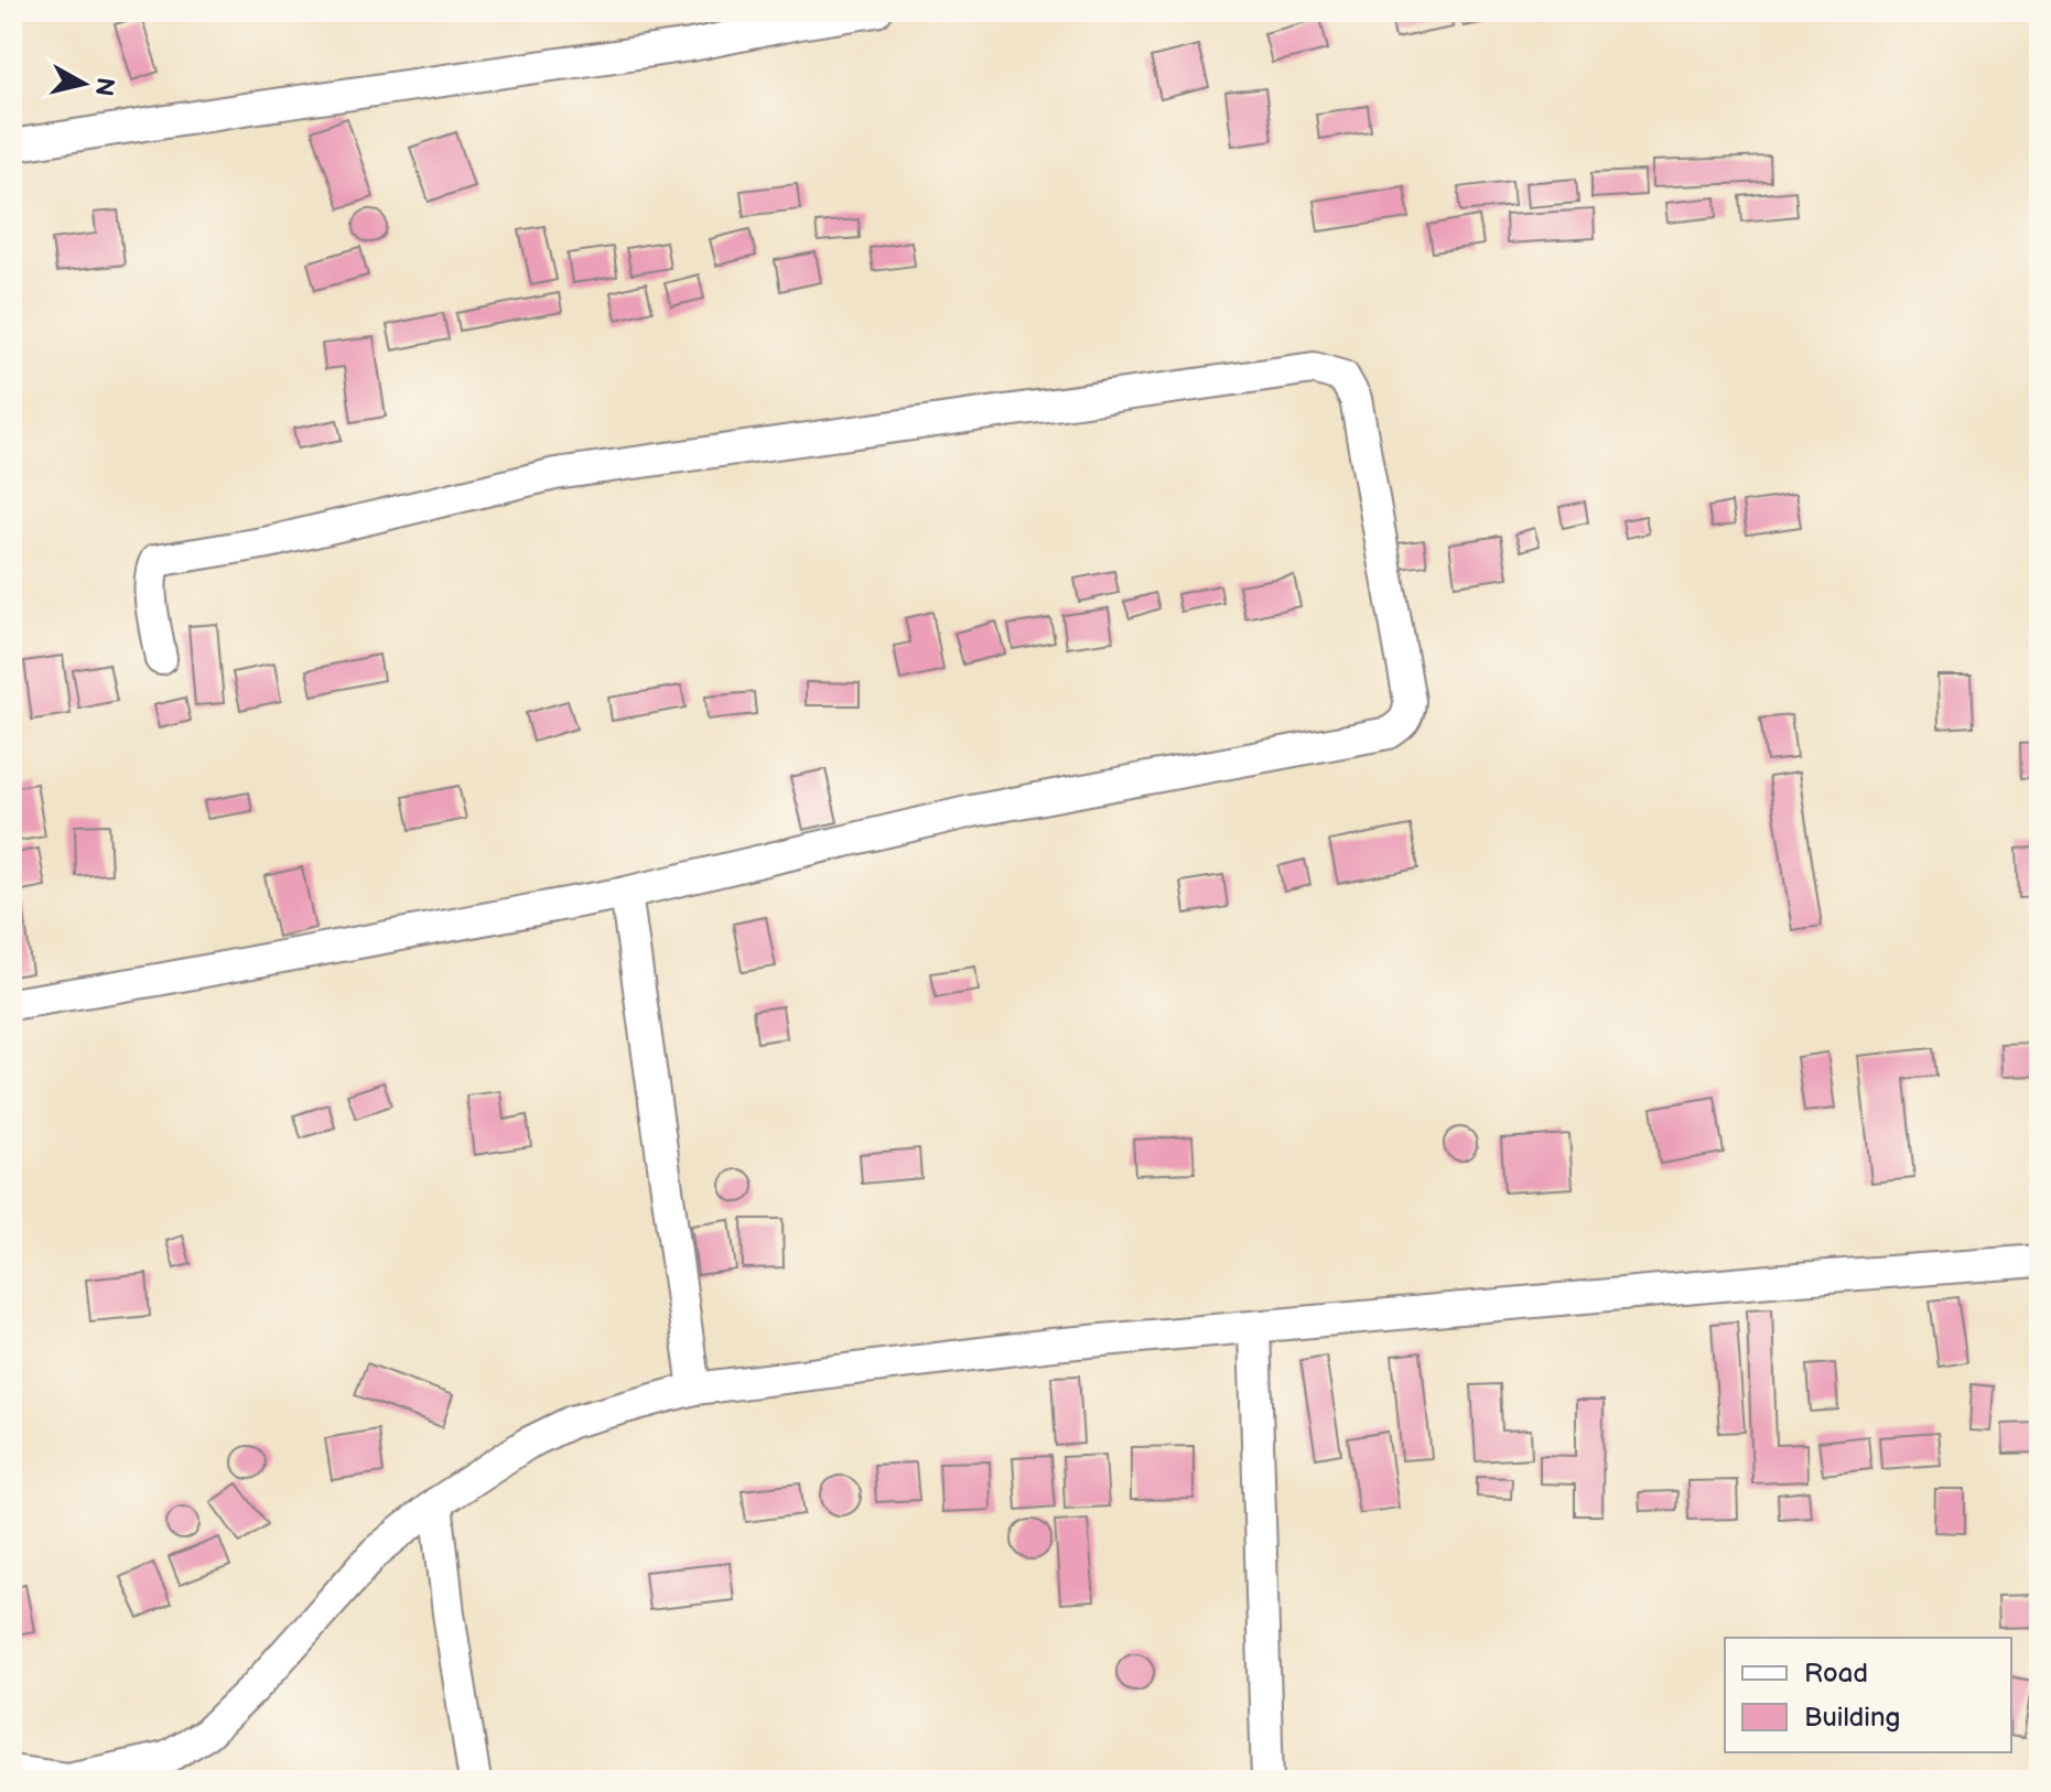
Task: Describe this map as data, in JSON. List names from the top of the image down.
{
  "legend": ["Road", "Building"],
  "north": "right"
}
